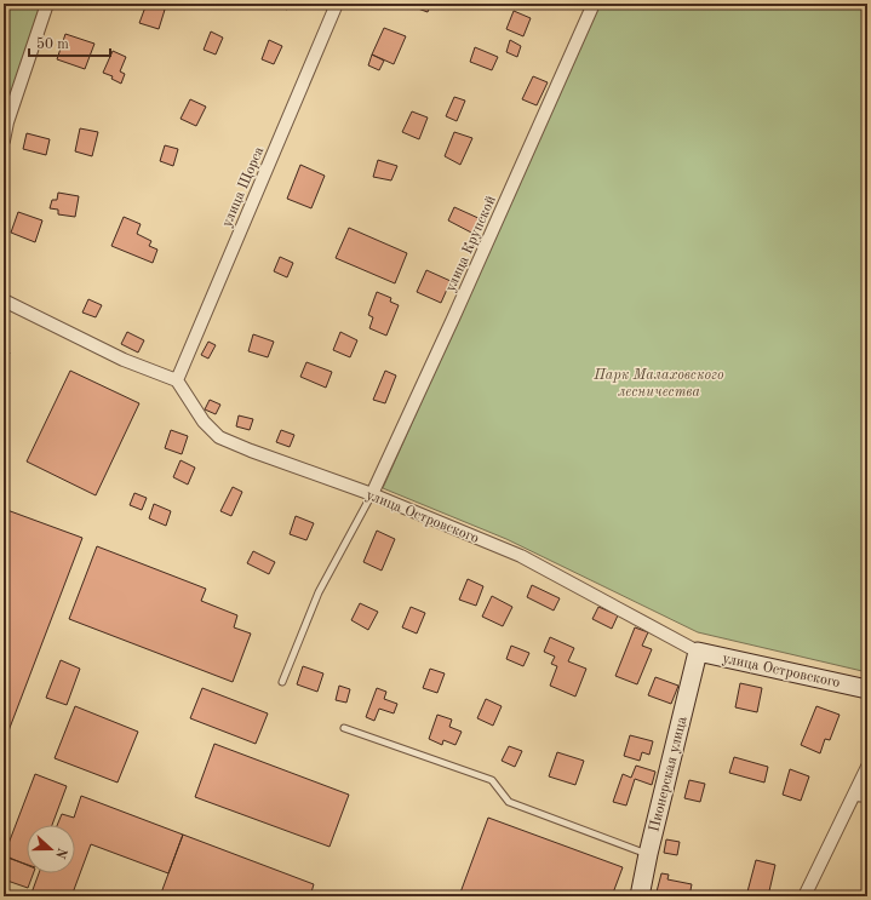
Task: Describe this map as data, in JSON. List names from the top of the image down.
{
  "streets": {
    "street": [
      "улица Щорса",
      "улица Крупской",
      "улица Островского",
      "Пионерская улица"
    ]
  },
  "crossings": [
    ["улица Щорса", "улица Островского"],
    ["улица Крупской", "улица Островского"],
    ["улица Островского", "Пионерская улица"]
  ],
  "parks": ["Парк Малаховского лесничества"],
  "scale_bar": "50 m",
  "north": "right"
}
